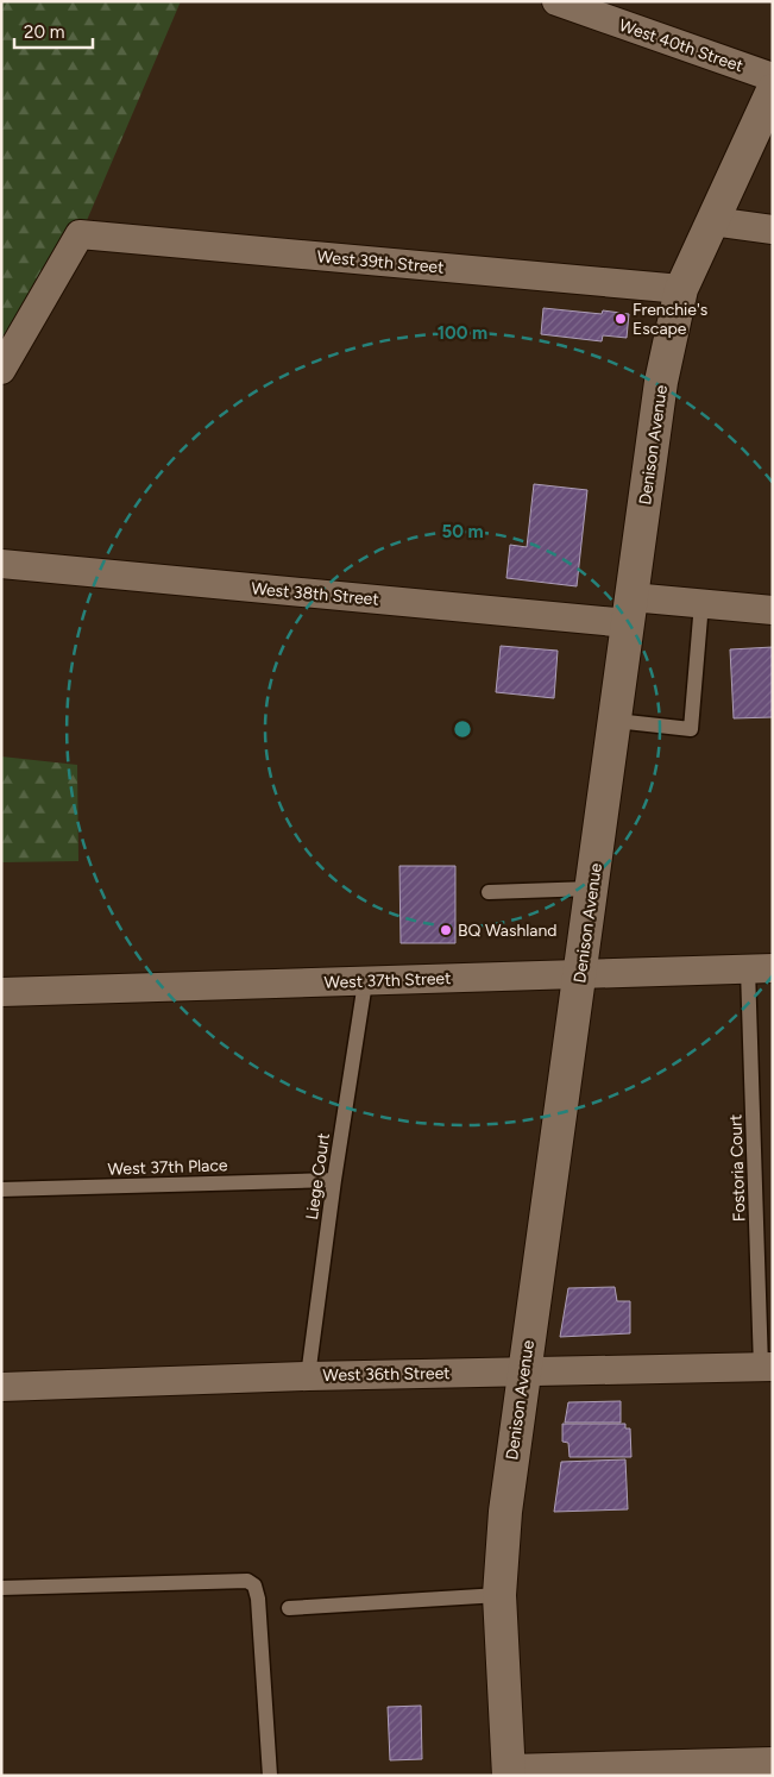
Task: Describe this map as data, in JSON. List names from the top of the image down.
{
  "streets": {
    "main road": ["Denison Avenue"],
    "street": [
      "West 40th Street",
      "West 39th Street",
      "West 38th Street",
      "West 37th Street",
      "West 36th Street"
    ],
    "lane": ["West 37th Place", "Fostoria Court", "Liege Court"]
  },
  "crossings": [
    ["West 39th Street", "Denison Avenue"],
    ["Denison Avenue", "West 38th Street"],
    ["Denison Avenue", "West 37th Street"],
    ["Denison Avenue", "West 36th Street"],
    ["West 37th Street", "Fostoria Court"],
    ["West 37th Street", "Liege Court"],
    ["West 37th Place", "Liege Court"],
    ["Fostoria Court", "West 36th Street"],
    ["Liege Court", "West 36th Street"]
  ],
  "places": ["Frenchie's Escape", "BQ Washland"],
  "scale_bar": "20 m",
  "rings": ["100 m", "50 m"]
}
